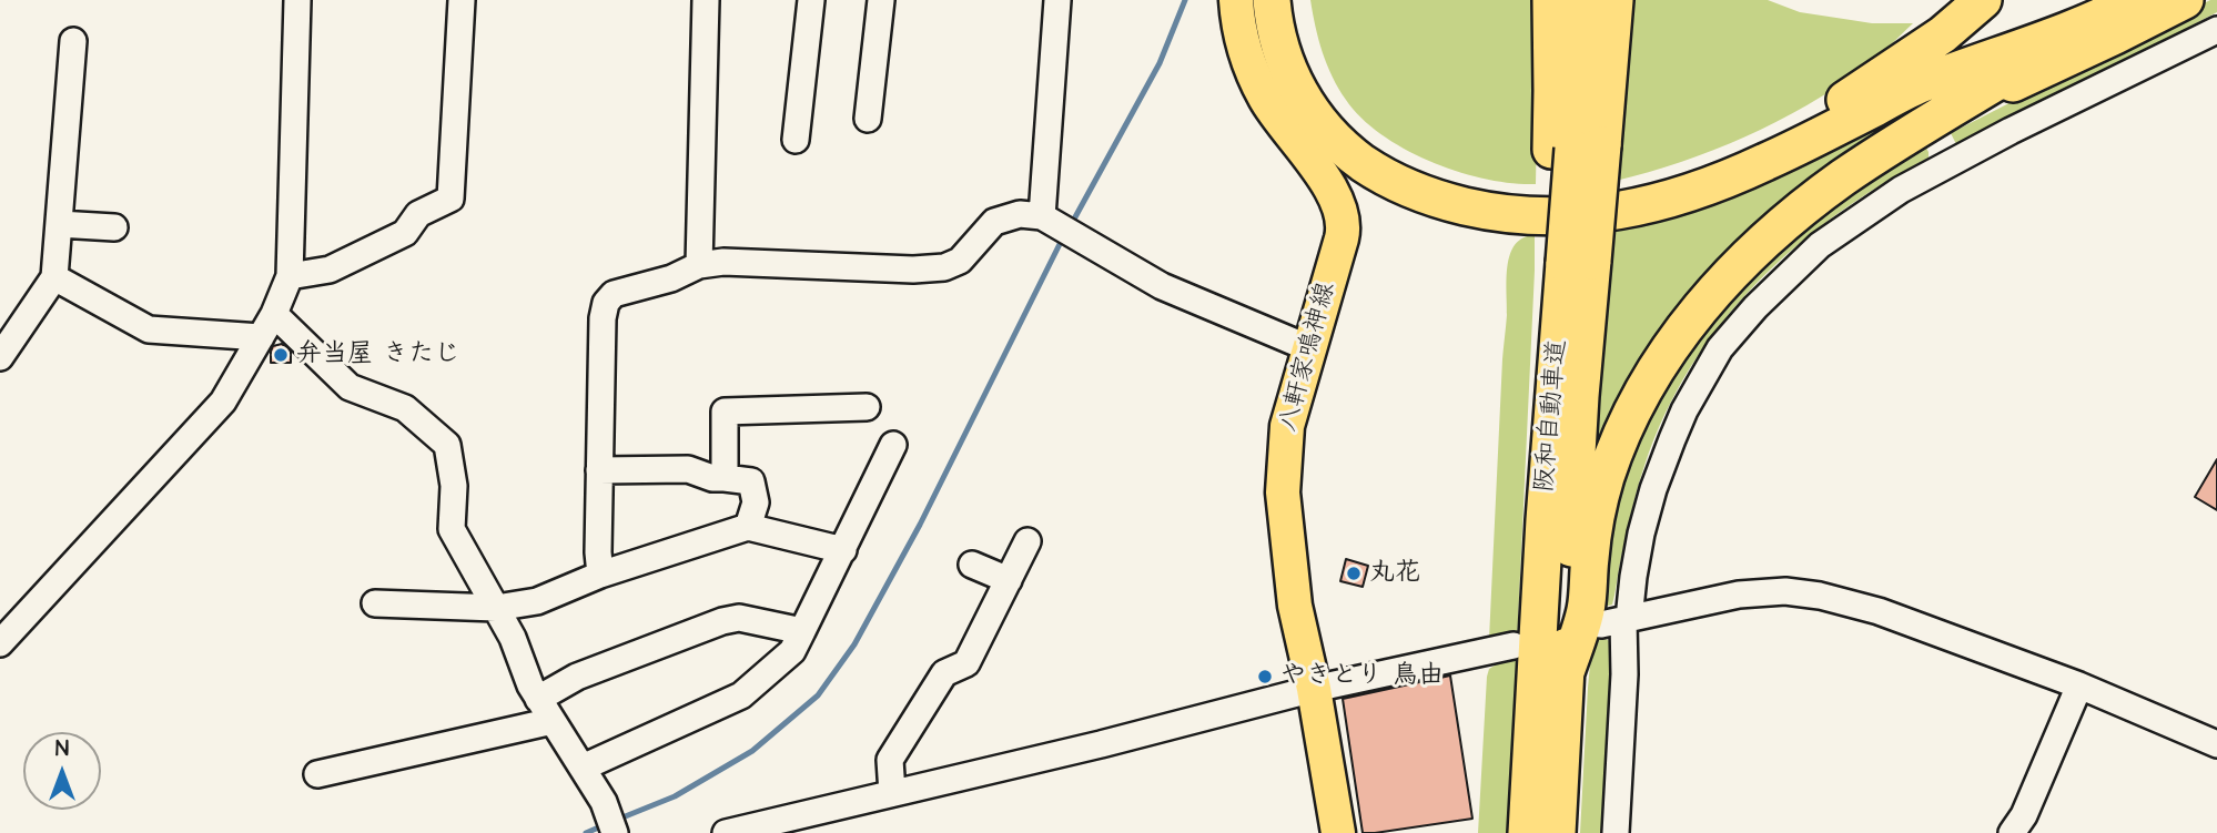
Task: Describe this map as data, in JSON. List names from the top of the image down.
{
  "streets": {
    "highway": ["阪和自動車道"],
    "main road": ["八軒家鳴神線"]
  },
  "places": ["弁当屋 きたじ", "丸花", "やきとり 鳥由"],
  "north": "top"
}
